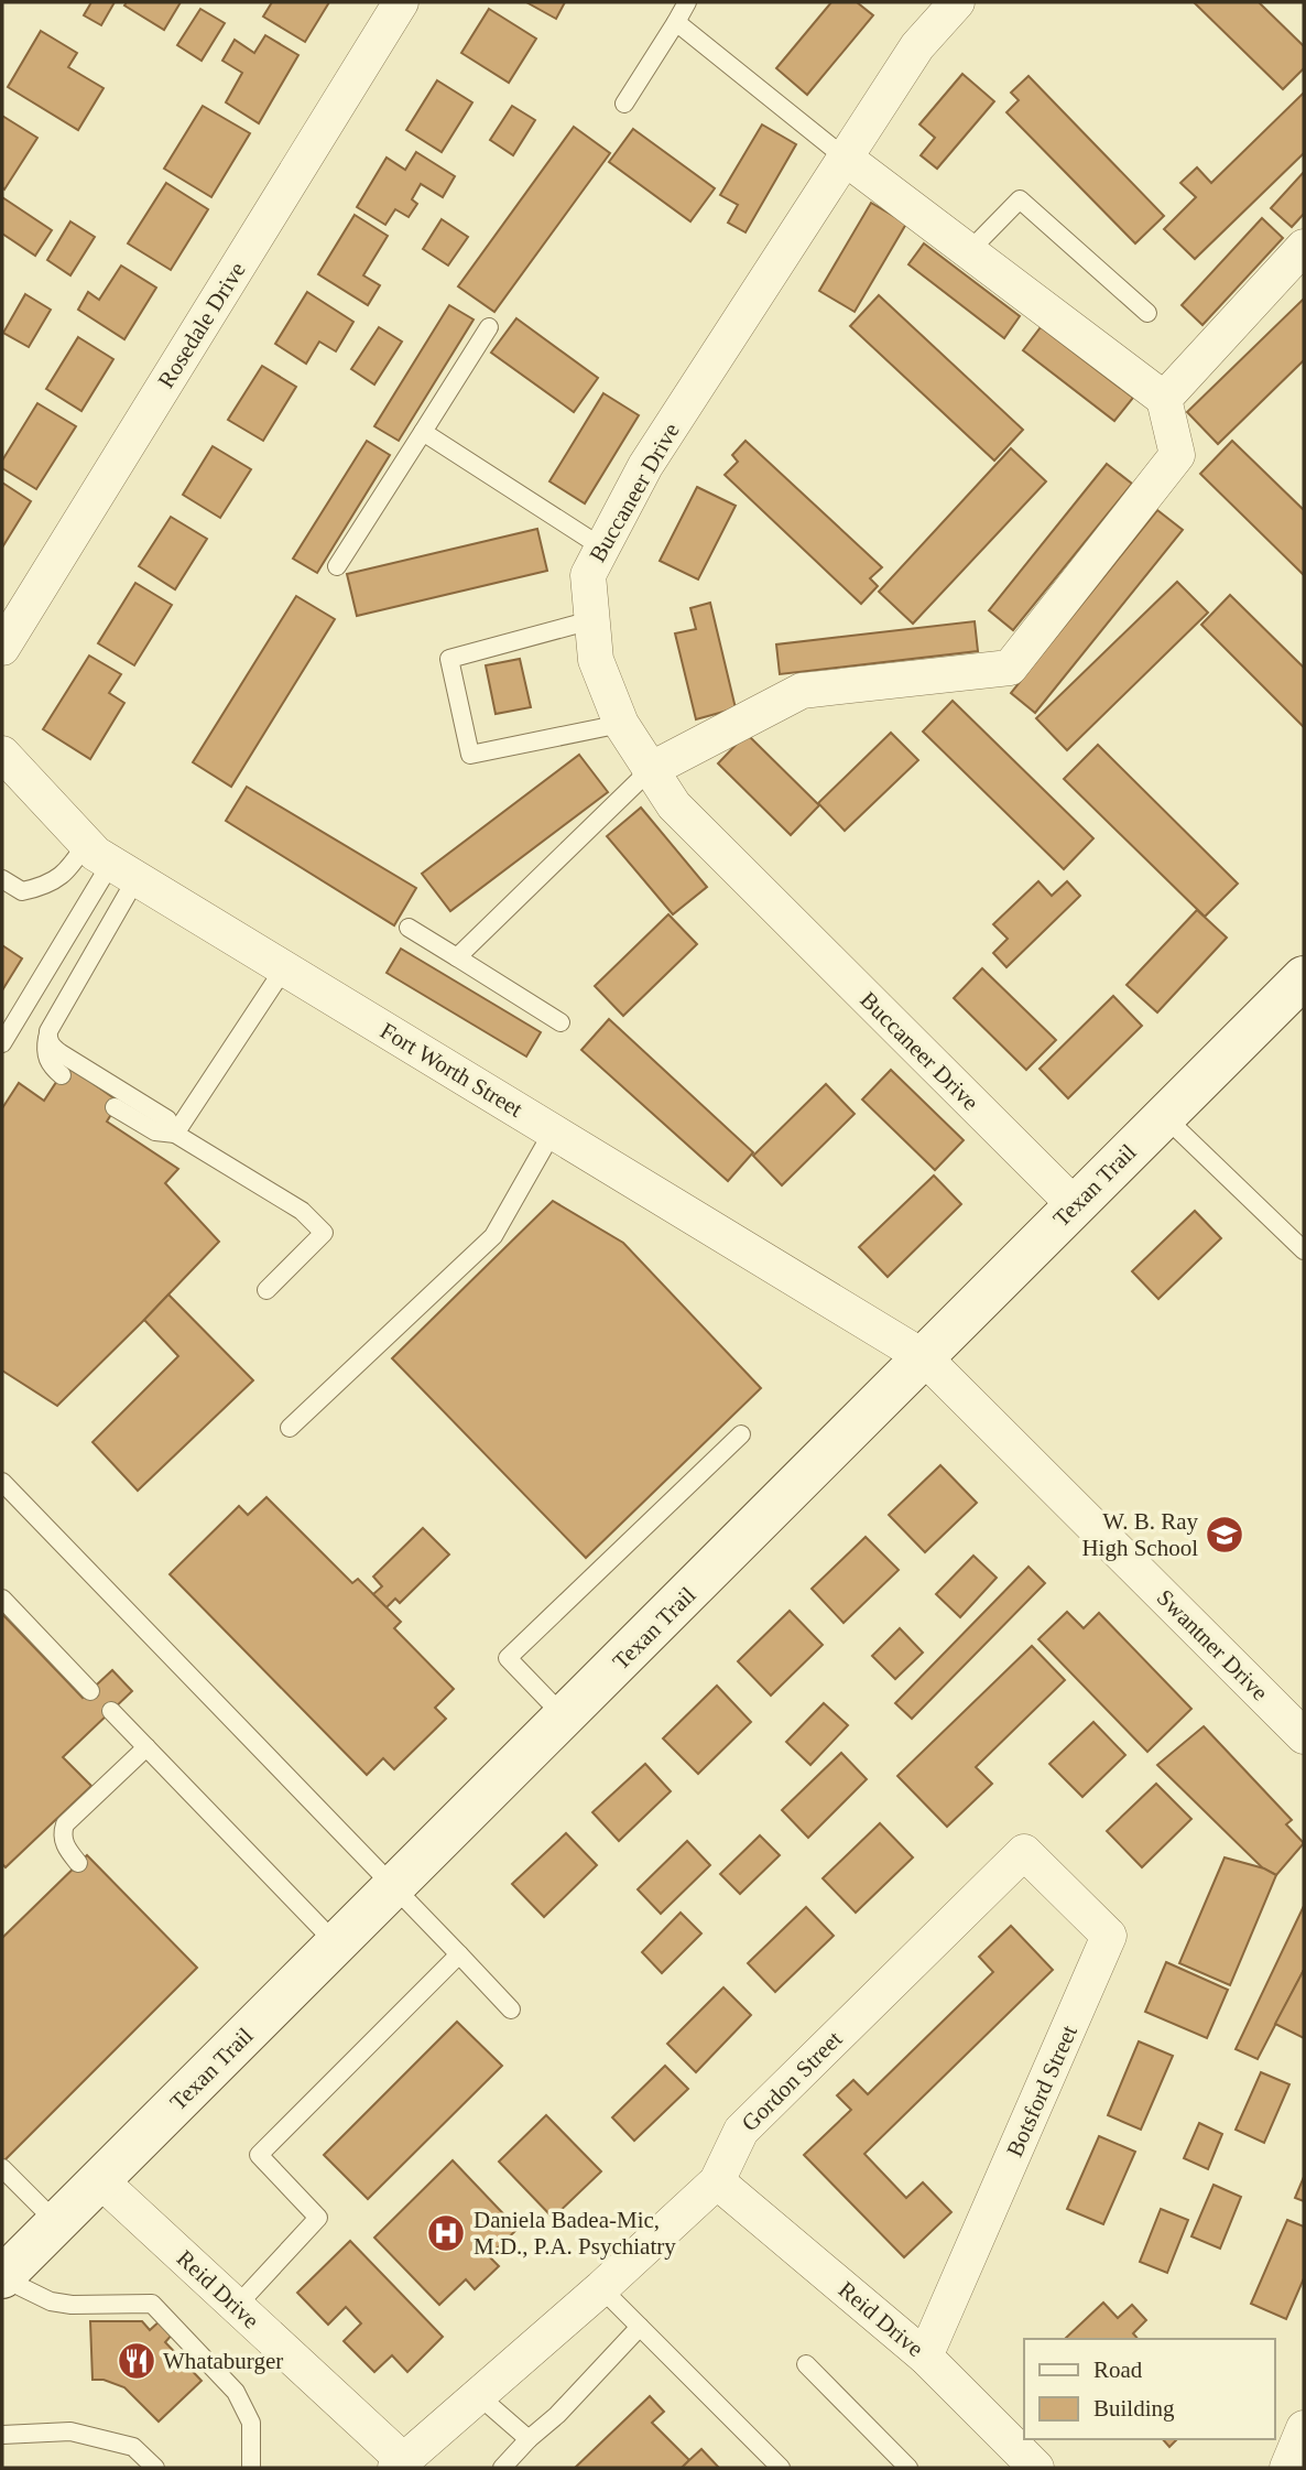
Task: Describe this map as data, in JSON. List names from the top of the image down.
{
  "streets": {
    "street": [
      "Rosedale Drive",
      "Buccaneer Drive",
      "Fort Worth Street",
      "Texan Trail",
      "Swantner Drive",
      "Gordon Street",
      "Botsford Street",
      "Reid Drive"
    ]
  },
  "crossings": [
    ["Buccaneer Drive", "Texan Trail"],
    ["Fort Worth Street", "Texan Trail"],
    ["Fort Worth Street", "Swantner Drive"],
    ["Texan Trail", "Swantner Drive"],
    ["Texan Trail", "Reid Drive"],
    ["Gordon Street", "Botsford Street"],
    ["Gordon Street", "Reid Drive"],
    ["Botsford Street", "Reid Drive"]
  ],
  "places": {
    "school or university": ["W. B. Ray High School"],
    "hospital": ["Daniela Badea-Mic, M.D., P.A. Psychiatry"],
    "restaurant": ["Whataburger"]
  },
  "legend": ["Road", "Building"]
}
